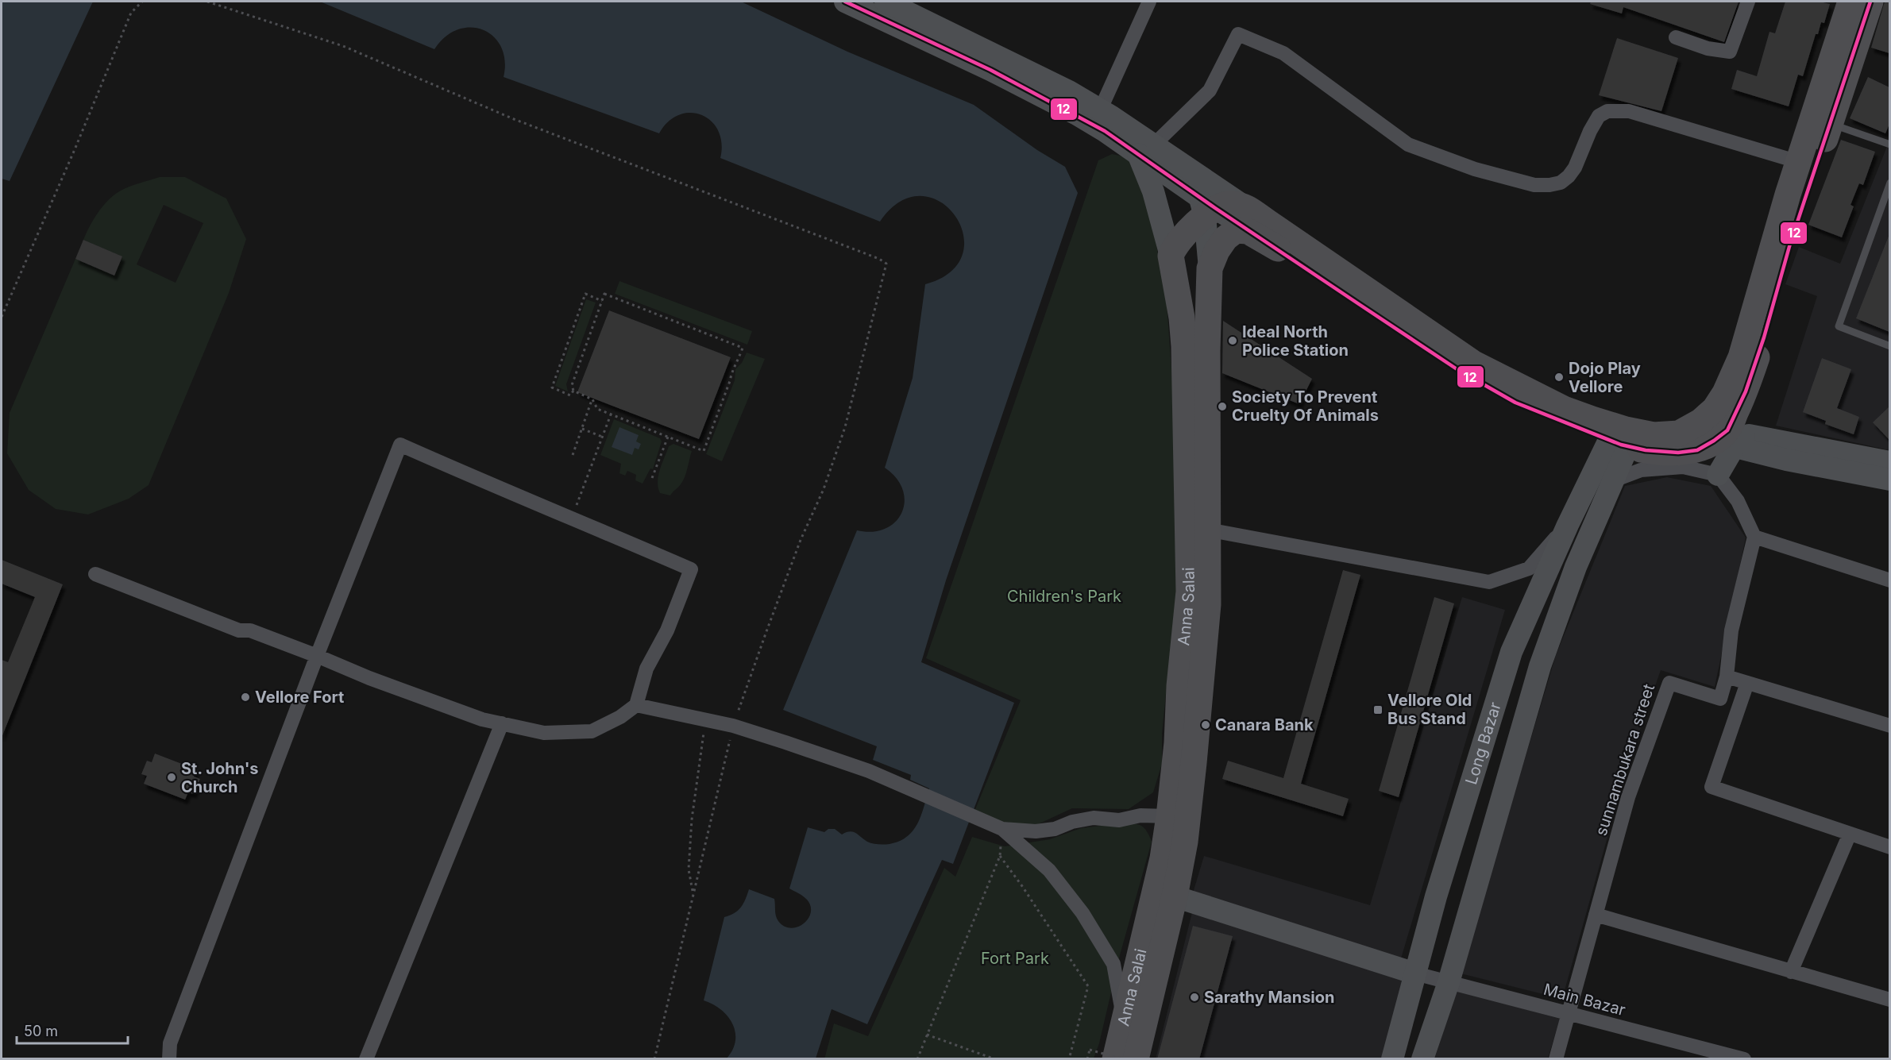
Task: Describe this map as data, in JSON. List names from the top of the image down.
{
  "streets": {
    "highway": ["Anna Salai"],
    "main road": ["Long Bazar"],
    "street": ["sunnambukara street", "Main Bazar"]
  },
  "crossings": [
    ["Long Bazar", "Main Bazar"],
    ["sunnambukara street", "Main Bazar"]
  ],
  "parks": ["Children's Park", "Fort Park"],
  "places": {
    "other": [
      "Ideal North Police Station",
      "Dojo Play Vellore",
      "Society To Prevent Cruelty Of Animals",
      "Vellore Fort",
      "Canara Bank",
      "St. John's Church",
      "Sarathy Mansion"
    ],
    "transit": ["Vellore Old Bus Stand"]
  },
  "lines": ["transit line 12"],
  "scale_bar": "50 m"
}
